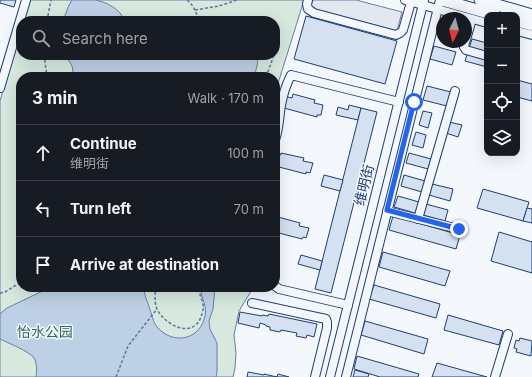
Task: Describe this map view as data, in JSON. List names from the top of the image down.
{
  "streets": {
    "street": ["维明街"]
  },
  "parks": ["怡水公园"],
  "north": "bottom",
  "page": {
    "map_buttons": ["+", "−"],
    "search": "Search here",
    "heading": ["3 min", "Walk · 170 m"],
    "list": [
      ["Continue", "维明街", "100 m"],
      ["Turn left", "70 m"],
      "Arrive at destination"
    ]
  }
}
